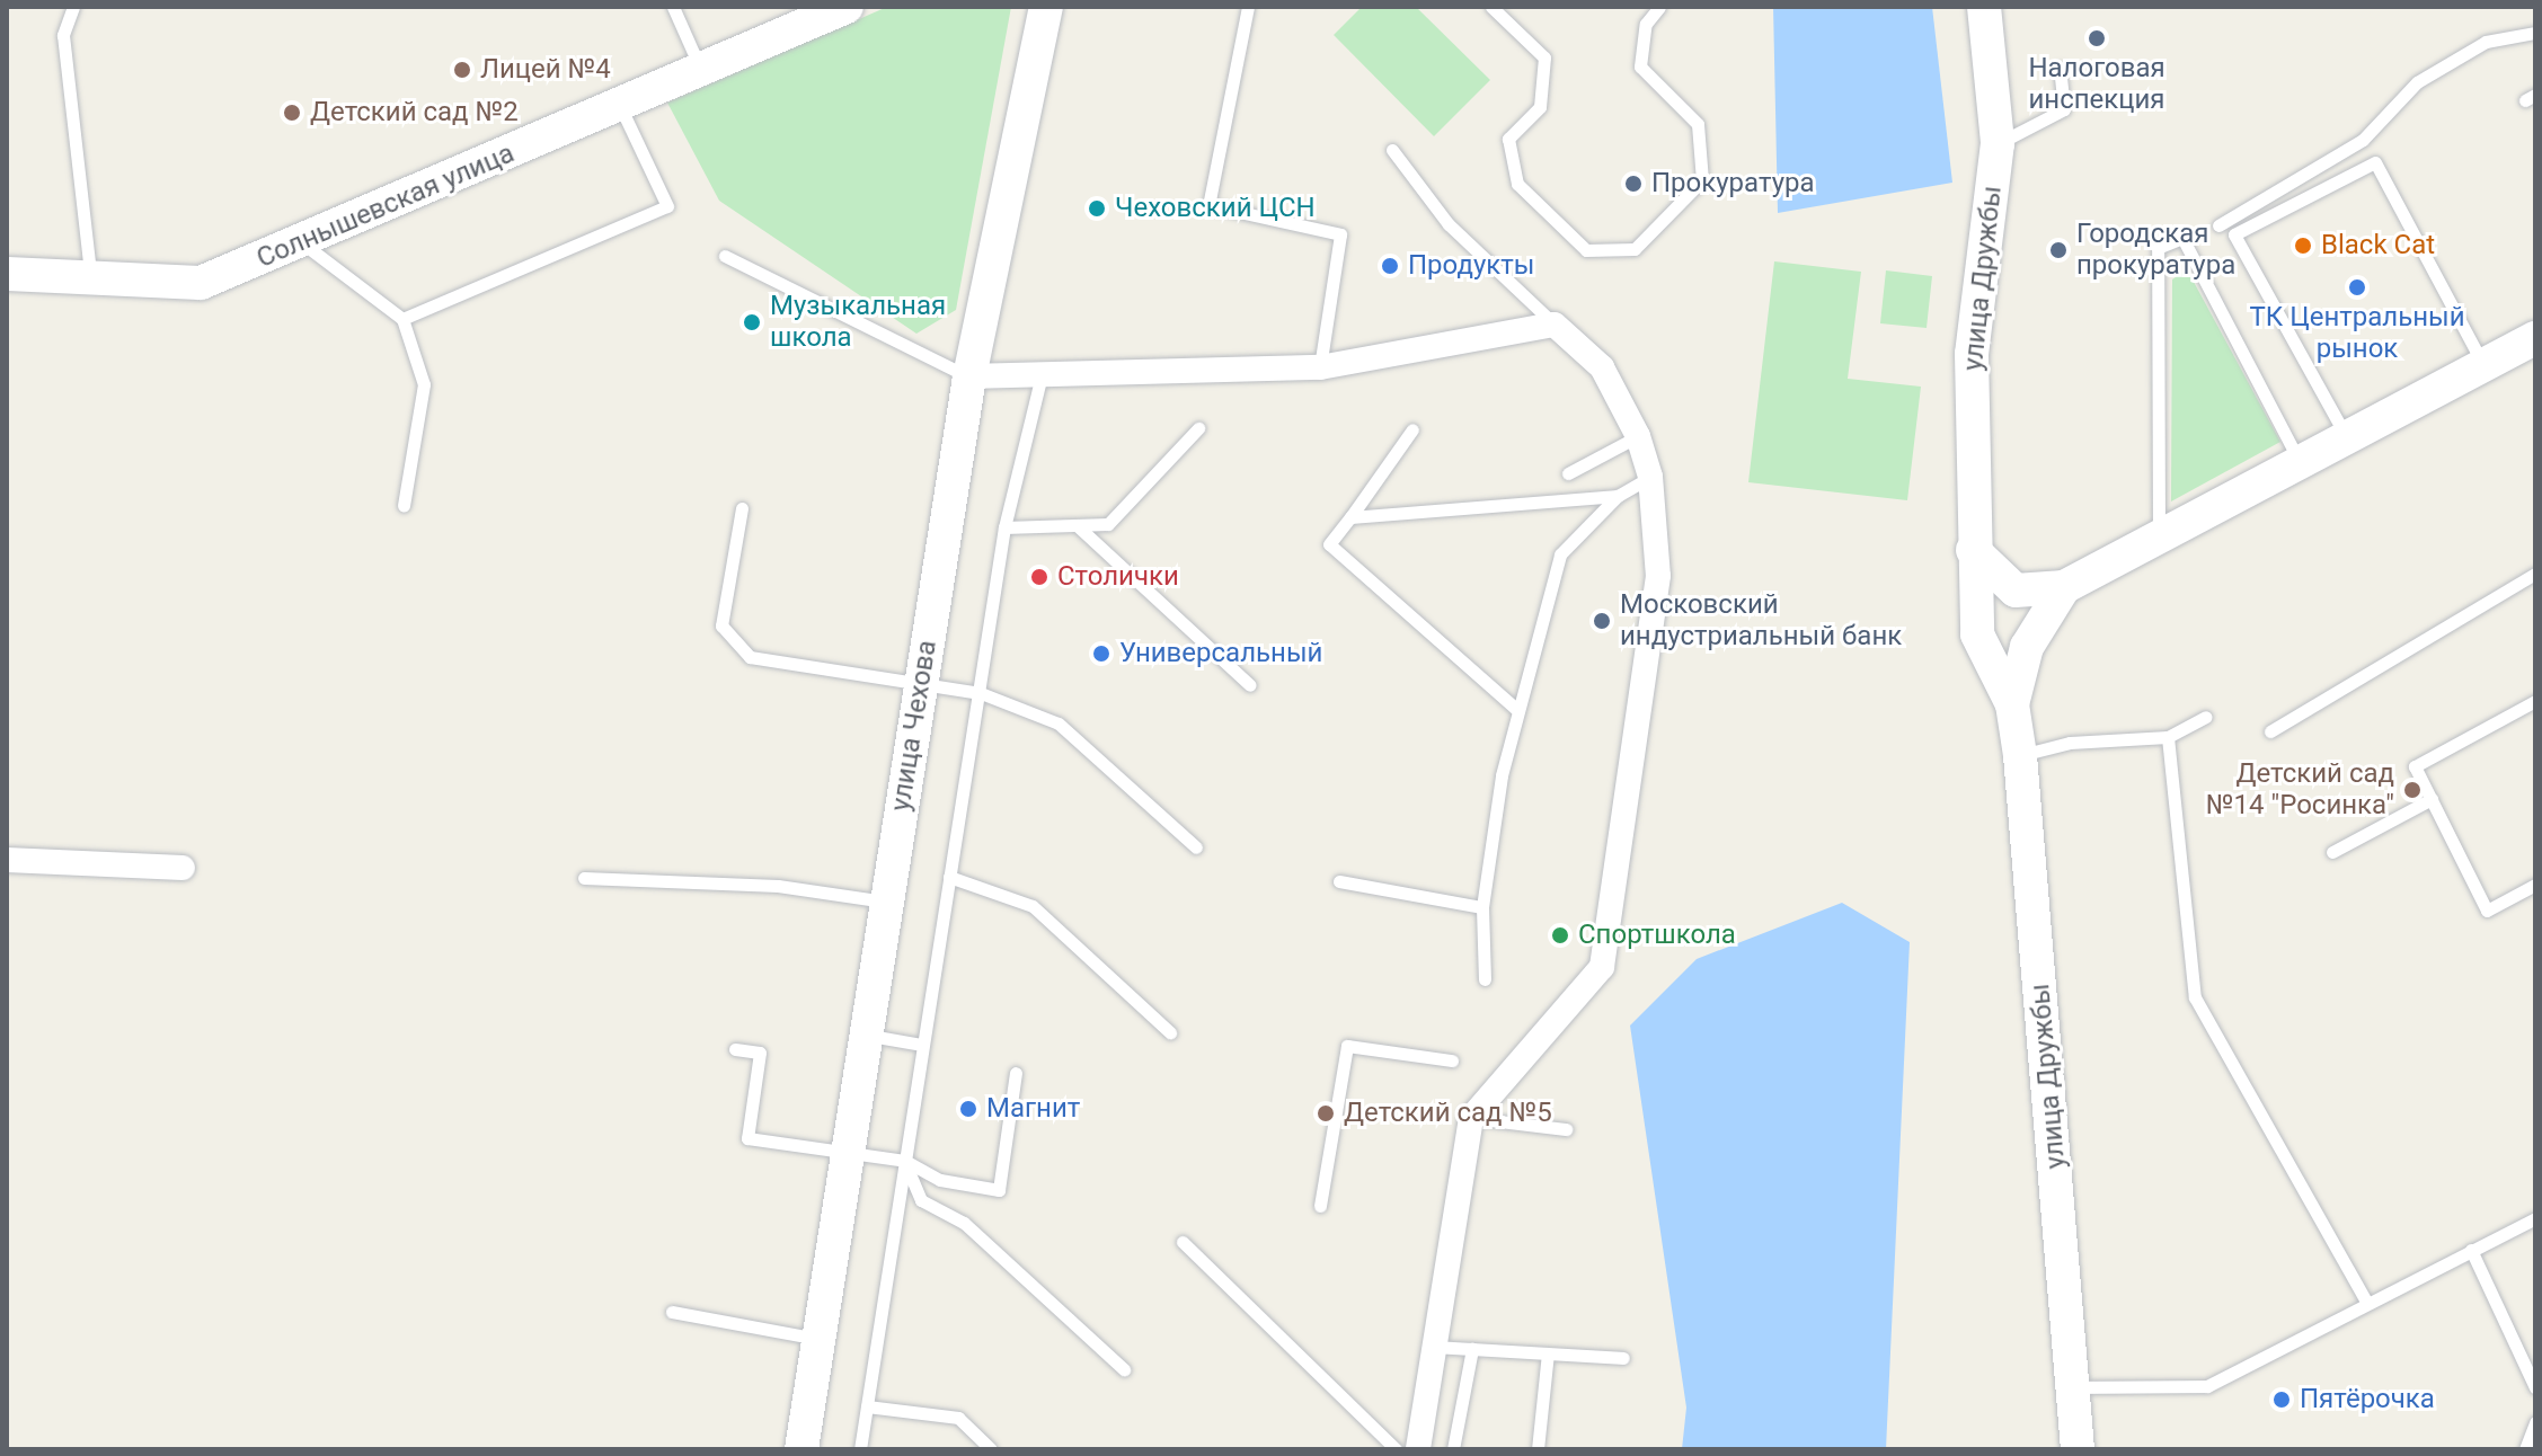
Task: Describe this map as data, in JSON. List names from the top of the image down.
{
  "streets": {
    "street": ["Солнышевская улица", "улица Дружбы", "улица Чехова"]
  },
  "places": [
    "Налоговая инспекция",
    "Лицей №4",
    "Детский сад №2",
    "Прокуратура",
    "Чеховский ЦСН",
    "Black Cat",
    "Городская прокуратура",
    "Продукты",
    "ТК Центральный рынок",
    "Музыкальная школа",
    "Столички",
    "Московский индустриальный банк",
    "Универсальный",
    "Детский сад №14 \"Росинка\"",
    "Спортшкола",
    "Магнит",
    "Детский сад №5",
    "Пятёрочка"
  ]
}
